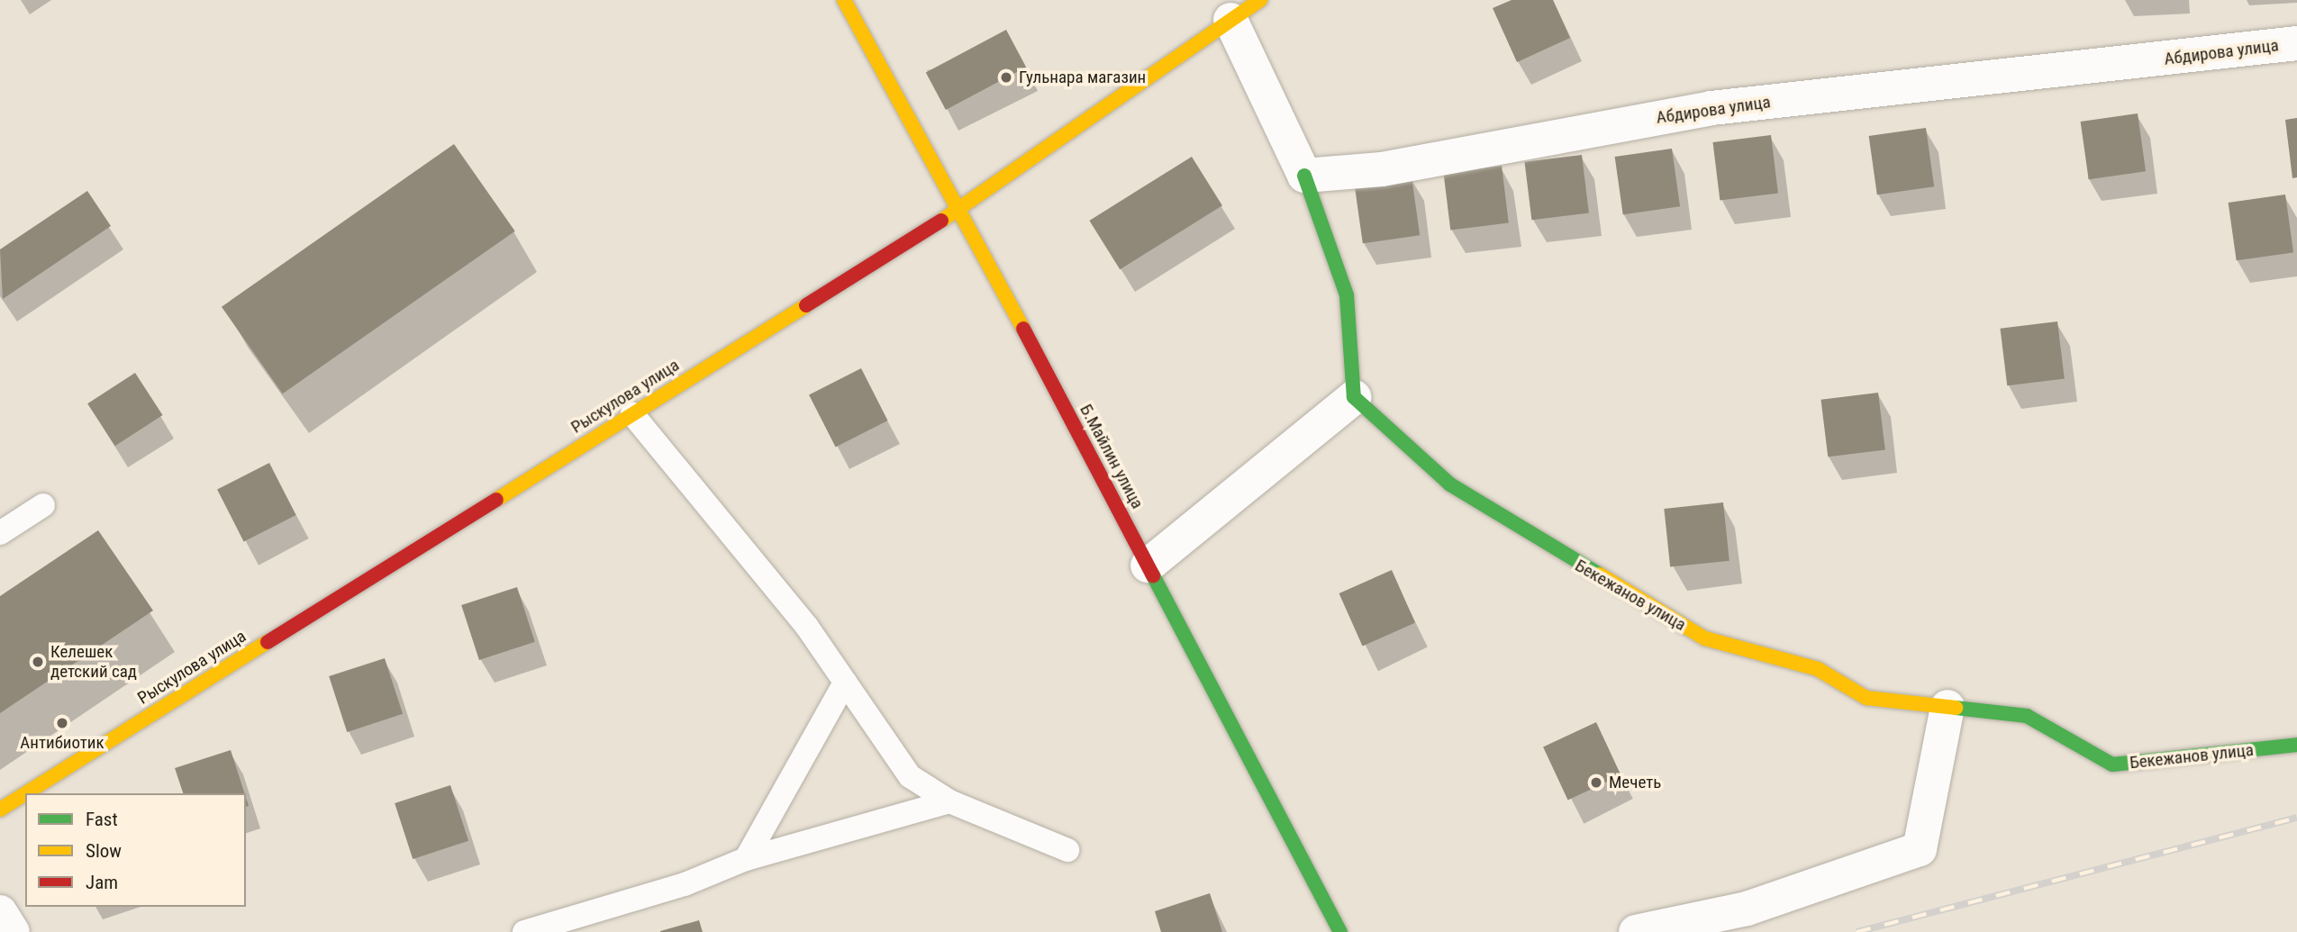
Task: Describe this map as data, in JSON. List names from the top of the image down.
{
  "streets": {
    "street": [
      "Абдирова улица",
      "Рыскулова улица",
      "Б.Майлин улица",
      "Бекежанов улица"
    ]
  },
  "crossings": [
    ["Рыскулова улица", "Б.Майлин улица"]
  ],
  "places": [
    "Гульнара магазин",
    "Келешек детский сад",
    "Антибиотик",
    "Мечеть"
  ],
  "legend": ["Fast", "Slow", "Jam"]
}
